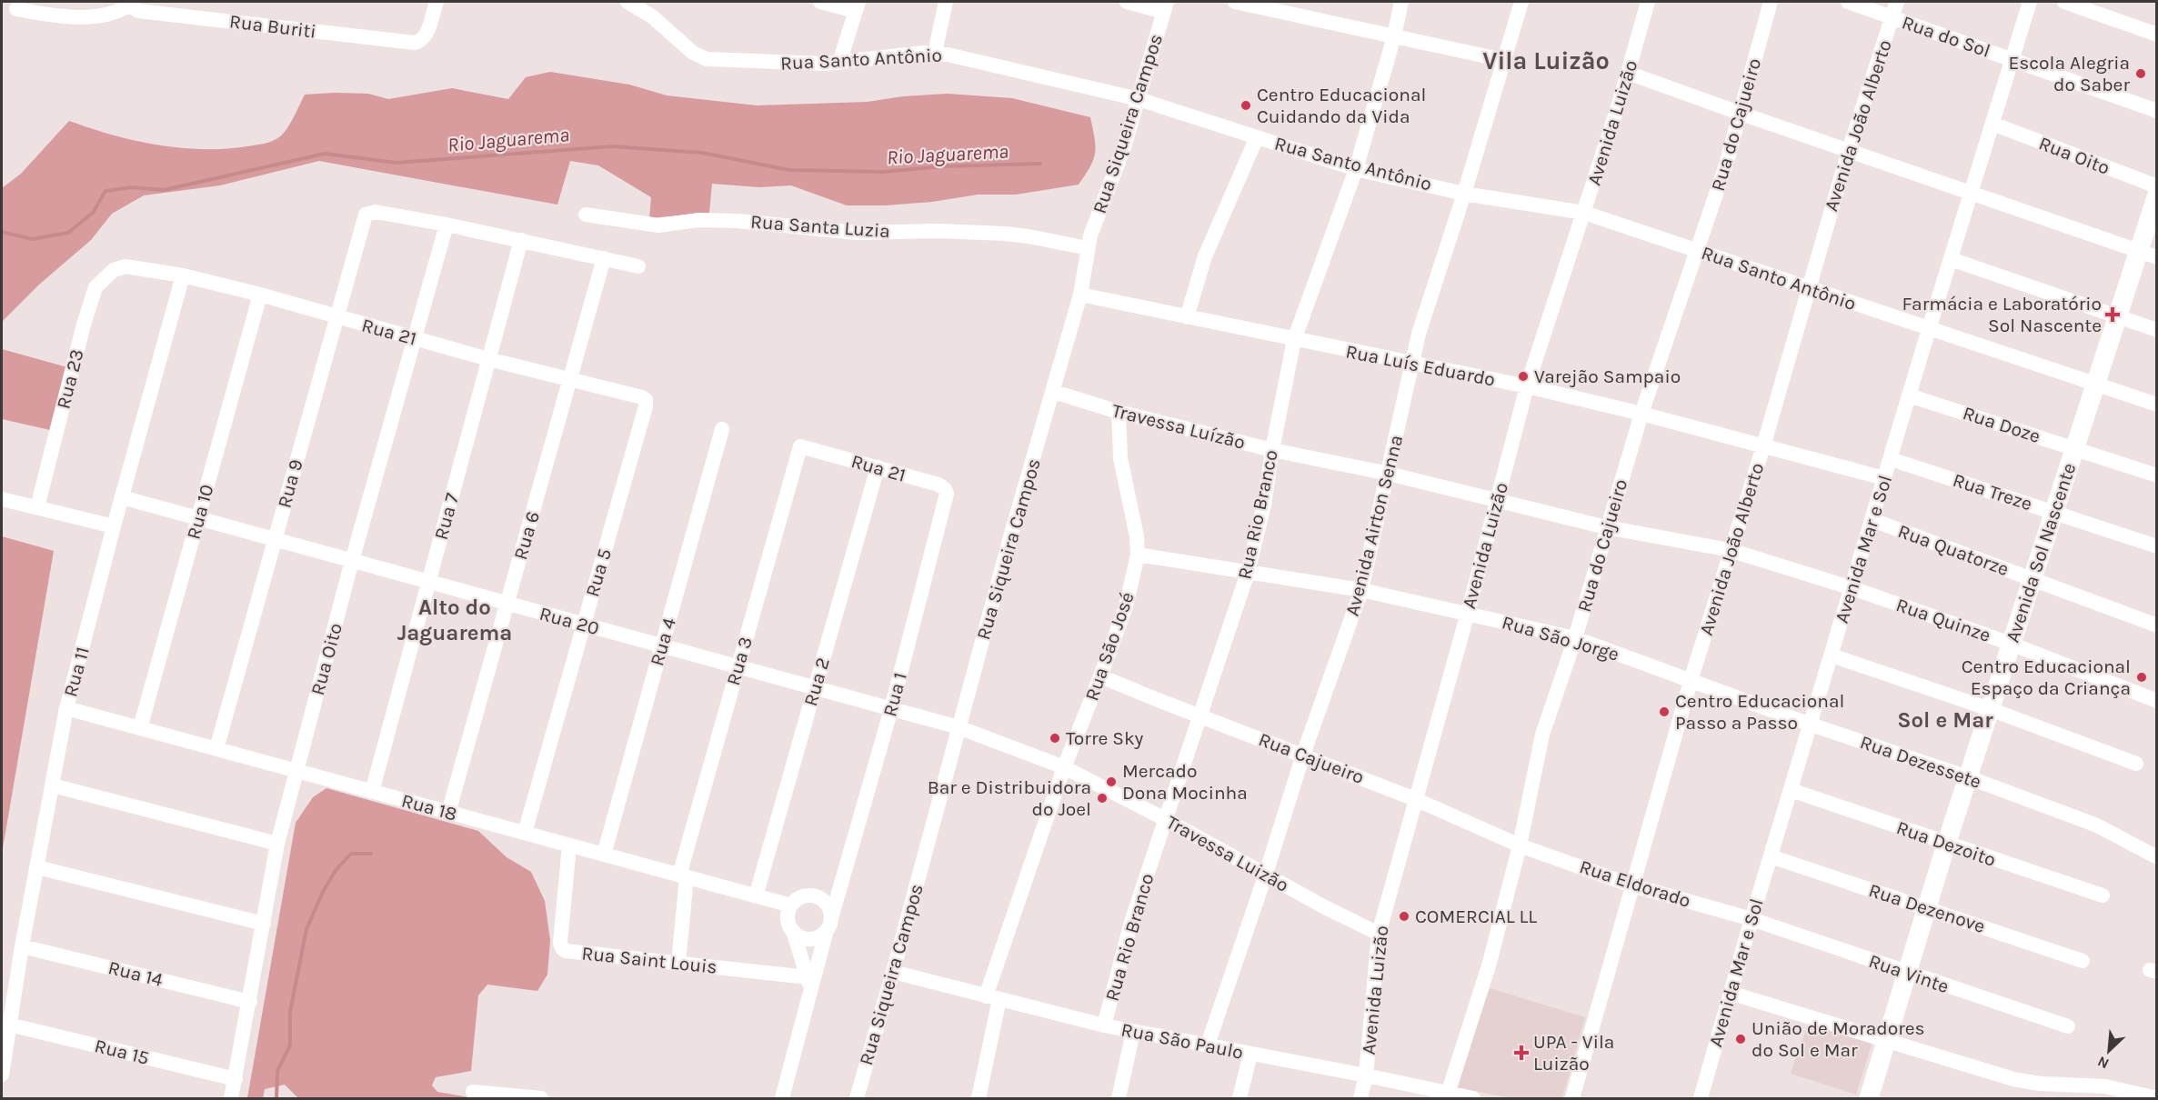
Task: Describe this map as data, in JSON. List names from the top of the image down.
{
  "streets": {
    "main road": ["Avenida Sol Nascente"],
    "street": [
      "Rua Buriti",
      "Rua do Sol",
      "Rua Santo Antônio",
      "Avenida Luizão",
      "Rua Siqueira Campos",
      "Rua do Cajueiro",
      "Avenida João Alberto",
      "Rua Oito",
      "Rua Santa Luzia",
      "Rua 21",
      "Rua Luís Eduardo",
      "Rua 23",
      "Rua Doze",
      "Travessa Luízão",
      "Rua 9",
      "Rua Treze",
      "Rua 10",
      "Rua Rio Branco",
      "Rua 7",
      "Avenida Airton Senna",
      "Rua 6",
      "Avenida Mar e Sol",
      "Rua Quatorze",
      "Rua 5",
      "Rua Quinze",
      "Rua 20",
      "Rua São Jorge",
      "Rua 4",
      "Rua São José",
      "Rua 3",
      "Rua 11",
      "Rua 2",
      "Rua 1",
      "Rua Cajueiro",
      "Rua Dezessete",
      "Rua 18",
      "Rua Dezoito",
      "Travessa Luizão",
      "Rua Eldorado",
      "Rua Dezenove",
      "Rua Saint Louis",
      "Rua 14",
      "Rua Vinte",
      "Rua São Paulo",
      "Rua 15"
    ]
  },
  "crossings": [
    ["Rua do Sol", "Avenida João Alberto"],
    ["Rua do Sol", "Avenida Mar e Sol"],
    ["Rua Santo Antônio", "Avenida Luizão"],
    ["Rua Santo Antônio", "Rua Siqueira Campos"],
    ["Rua Santo Antônio", "Rua do Cajueiro"],
    ["Rua Santo Antônio", "Avenida João Alberto"],
    ["Rua Santo Antônio", "Rua Rio Branco"],
    ["Rua Santo Antônio", "Avenida Airton Senna"],
    ["Rua Santo Antônio", "Avenida Mar e Sol"],
    ["Avenida Luizão", "Rua Luís Eduardo"],
    ["Avenida Luizão", "Travessa Luízão"],
    ["Avenida Luizão", "Rua São Jorge"],
    ["Avenida Luizão", "Rua Cajueiro"],
    ["Avenida Luizão", "Travessa Luizão"],
    ["Avenida Luizão", "Rua São Paulo"],
    ["Rua Siqueira Campos", "Rua Santa Luzia"],
    ["Rua Siqueira Campos", "Rua Luís Eduardo"],
    ["Rua Siqueira Campos", "Travessa Luízão"],
    ["Rua Siqueira Campos", "Travessa Luizão"],
    ["Rua Siqueira Campos", "Rua São Paulo"],
    ["Rua do Cajueiro", "Rua Luís Eduardo"],
    ["Rua do Cajueiro", "Travessa Luízão"],
    ["Rua do Cajueiro", "Rua São Jorge"],
    ["Rua do Cajueiro", "Rua Cajueiro"],
    ["Rua do Cajueiro", "Rua Eldorado"],
    ["Rua do Cajueiro", "Rua São Paulo"],
    ["Avenida João Alberto", "Rua Luís Eduardo"],
    ["Avenida João Alberto", "Travessa Luízão"],
    ["Avenida João Alberto", "Rua Quinze"],
    ["Avenida João Alberto", "Rua São Jorge"],
    ["Avenida João Alberto", "Rua Dezessete"],
    ["Avenida João Alberto", "Rua Eldorado"],
    ["Rua Oito", "Rua 21"],
    ["Rua Oito", "Rua 9"],
    ["Rua Oito", "Avenida Mar e Sol"],
    ["Rua Oito", "Rua 20"],
    ["Rua Oito", "Rua 18"],
    ["Rua Oito", "Rua 14"],
    ["Rua Oito", "Rua 15"],
    ["Rua 21", "Rua 23"],
    ["Rua 21", "Rua 9"],
    ["Rua 21", "Rua 10"],
    ["Rua 21", "Rua 7"],
    ["Rua 21", "Rua 6"],
    ["Rua 21", "Rua 5"],
    ["Rua 21", "Rua 3"],
    ["Rua 21", "Rua 11"],
    ["Rua 21", "Rua 2"],
    ["Rua 21", "Rua 1"],
    ["Rua Luís Eduardo", "Rua Rio Branco"],
    ["Rua Luís Eduardo", "Avenida Airton Senna"],
    ["Rua Luís Eduardo", "Avenida Mar e Sol"],
    ["Rua Doze", "Avenida Mar e Sol"],
    ["Rua Doze", "Avenida Sol Nascente"],
    ["Travessa Luízão", "Rua Rio Branco"],
    ["Travessa Luízão", "Avenida Airton Senna"],
    ["Travessa Luízão", "Rua Quinze"],
    ["Travessa Luízão", "Rua São José"],
    ["Rua 9", "Rua 20"],
    ["Rua 9", "Rua 18"],
    ["Rua Treze", "Avenida Mar e Sol"],
    ["Rua Treze", "Avenida Sol Nascente"],
    ["Rua 10", "Rua 20"],
    ["Rua 10", "Rua 18"],
    ["Rua Rio Branco", "Rua São Jorge"],
    ["Rua Rio Branco", "Rua Cajueiro"],
    ["Rua Rio Branco", "Travessa Luizão"],
    ["Rua Rio Branco", "Rua São Paulo"],
    ["Rua 7", "Rua 20"],
    ["Rua 7", "Rua 18"],
    ["Avenida Airton Senna", "Rua São Jorge"],
    ["Avenida Airton Senna", "Rua Cajueiro"],
    ["Avenida Airton Senna", "Travessa Luizão"],
    ["Avenida Airton Senna", "Rua São Paulo"],
    ["Rua 6", "Rua 20"],
    ["Rua 6", "Rua 18"],
    ["Avenida Mar e Sol", "Rua Quatorze"],
    ["Avenida Mar e Sol", "Rua Quinze"],
    ["Avenida Mar e Sol", "Rua Dezessete"],
    ["Avenida Mar e Sol", "Rua Dezoito"],
    ["Avenida Mar e Sol", "Rua Eldorado"],
    ["Avenida Mar e Sol", "Rua Dezenove"],
    ["Avenida Mar e Sol", "Rua Vinte"],
    ["Rua Quatorze", "Avenida Sol Nascente"],
    ["Avenida Sol Nascente", "Rua Quinze"],
    ["Avenida Sol Nascente", "Rua Dezessete"],
    ["Avenida Sol Nascente", "Rua Dezoito"],
    ["Avenida Sol Nascente", "Rua Dezenove"],
    ["Avenida Sol Nascente", "Rua Vinte"],
    ["Rua 5", "Rua 20"],
    ["Rua 5", "Rua 18"],
    ["Rua 20", "Rua 4"],
    ["Rua 20", "Rua 3"],
    ["Rua 20", "Rua 11"],
    ["Rua 20", "Rua 2"],
    ["Rua 20", "Rua 1"],
    ["Rua 20", "Travessa Luizão"],
    ["Rua São Jorge", "Rua São José"],
    ["Rua São Jorge", "Rua Dezessete"],
    ["Rua 4", "Rua 18"],
    ["Rua São José", "Rua Cajueiro"],
    ["Rua São José", "Travessa Luizão"],
    ["Rua São José", "Rua São Paulo"],
    ["Rua 3", "Rua 18"],
    ["Rua 3", "Rua Saint Louis"],
    ["Rua 11", "Rua 18"],
    ["Rua 11", "Rua 14"],
    ["Rua 11", "Rua 15"],
    ["Rua 2", "Rua 18"],
    ["Rua 1", "Rua 18"],
    ["Rua 1", "Travessa Luizão"],
    ["Rua 1", "Rua Saint Louis"],
    ["Rua Cajueiro", "Rua Eldorado"],
    ["Rua 18", "Rua Saint Louis"],
    ["Rua Eldorado", "Rua Vinte"]
  ],
  "districts": ["Vila Luizão", "Alto do Jaguarema", "Sol e Mar"],
  "water": ["Rio Jaguarema"],
  "places": {
    "other": [
      "Escola Alegria do Saber",
      "Centro Educacional Cuidando da Vida",
      "Varejão Sampaio",
      "Centro Educacional Espaço da Criança",
      "Centro Educacional Passo a Passo",
      "Torre Sky",
      "Mercado Dona Mocinha",
      "Bar e Distribuidora do Joel",
      "COMERCIAL LL",
      "União de Moradores do Sol e Mar"
    ],
    "health": ["Farmácia e Laboratório Sol Nascente", "UPA - Vila Luizão"]
  },
  "north": "bottom left"
}
